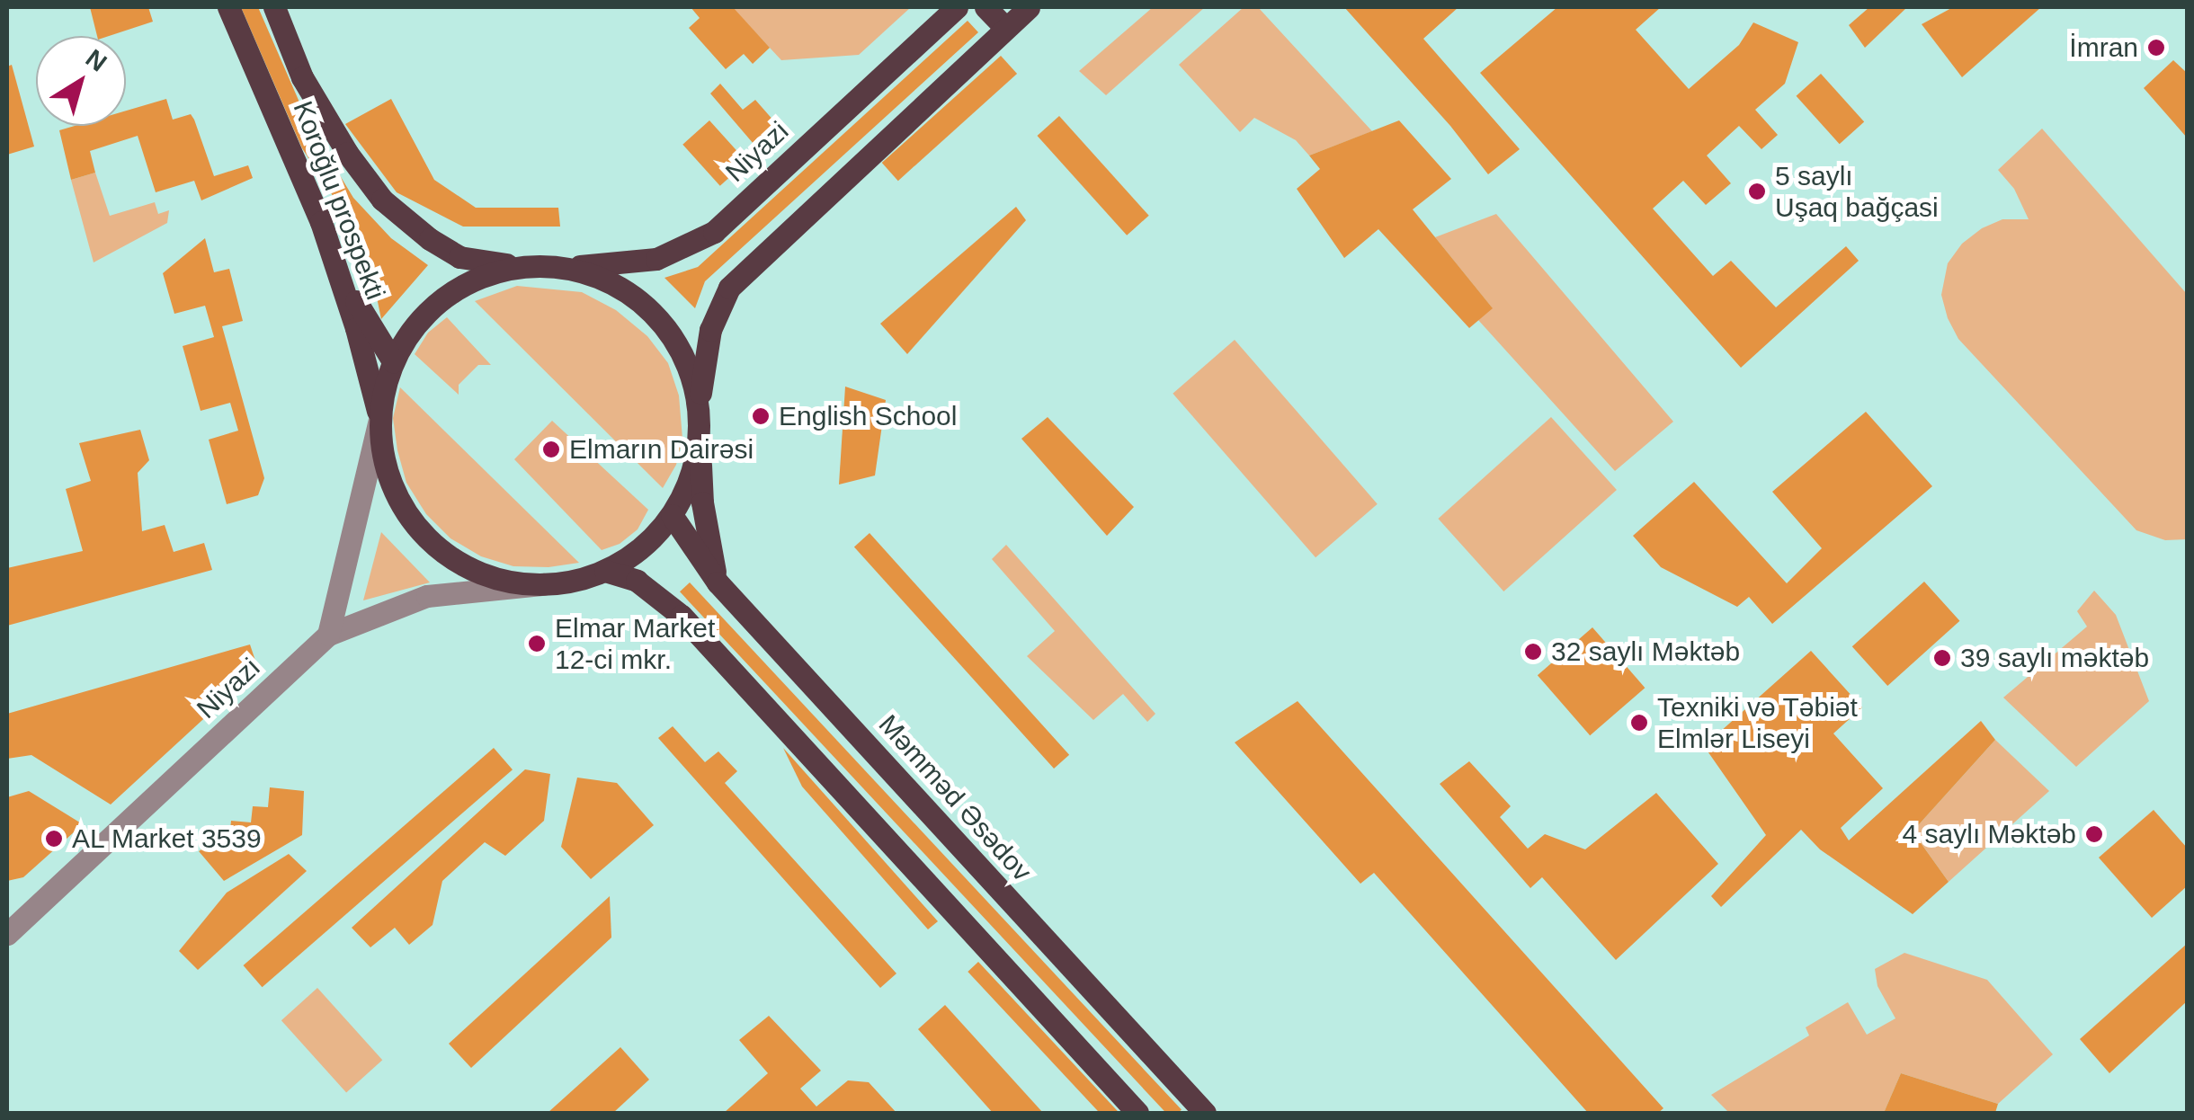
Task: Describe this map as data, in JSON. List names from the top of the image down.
{
  "streets": {
    "main road": ["Niyazi", "Koroğlu prospekti", "Məmməd Əsədov"]
  },
  "crossings": [
    ["Niyazi", "Koroğlu prospekti"],
    ["Niyazi", "Məmməd Əsədov"],
    ["Koroğlu prospekti", "Məmməd Əsədov"]
  ],
  "places": [
    "İmran",
    "5 saylı Uşaq bağçasi",
    "English School",
    "Elmarın Dairəsi",
    "Elmar Market 12-ci mkr.",
    "32 saylı Məktəb",
    "39 saylı məktəb",
    "Texniki və Təbiət Elmlər Liseyi",
    "4 saylı Məktəb",
    "AL Market 3539"
  ],
  "north": "top right"
}
